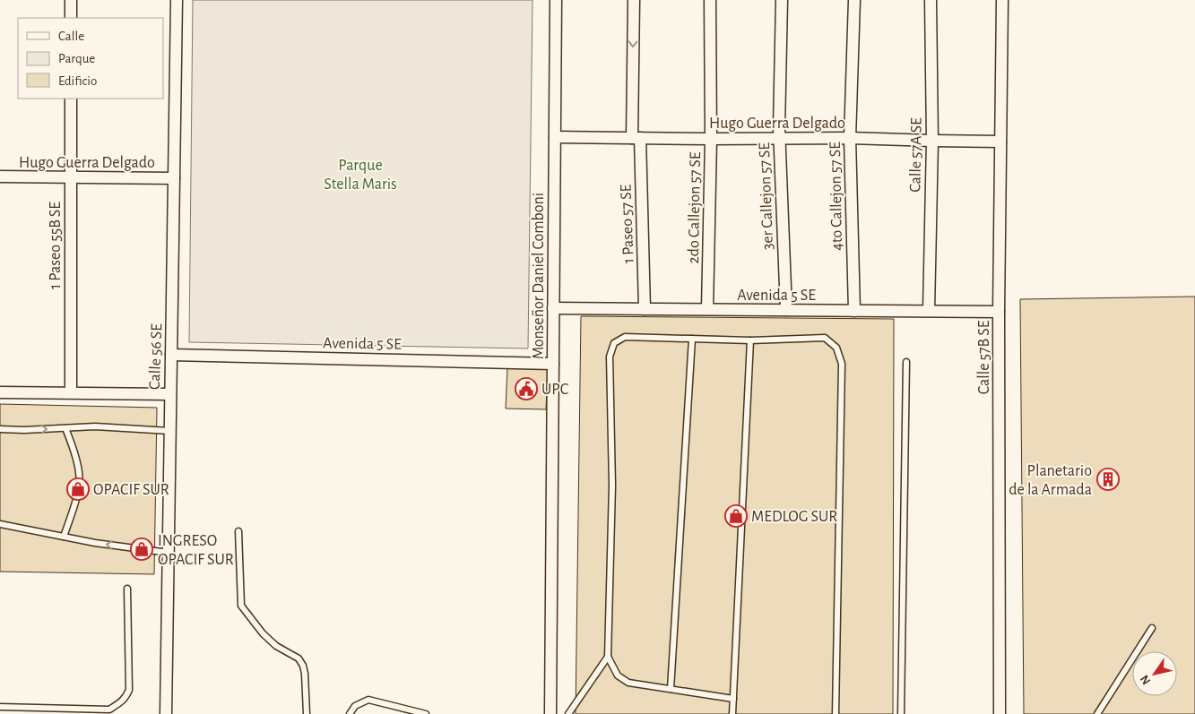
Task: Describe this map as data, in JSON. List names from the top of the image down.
{
  "streets": {
    "street": [
      "Hugo Guerra Delgado",
      "Calle 57A SE",
      "3er Callejon 57 SE",
      "4to Callejon 57 SE",
      "2do Callejon 57 SE",
      "1 Paseo 57 SE",
      "1 Paseo 55B SE",
      "Monseñor Daniel Comboni",
      "Avenida 5 SE",
      "Calle 56 SE",
      "Calle 57B SE"
    ]
  },
  "crossings": [
    ["Hugo Guerra Delgado", "Calle 57A SE"],
    ["Hugo Guerra Delgado", "3er Callejon 57 SE"],
    ["Hugo Guerra Delgado", "4to Callejon 57 SE"],
    ["Hugo Guerra Delgado", "2do Callejon 57 SE"],
    ["Hugo Guerra Delgado", "1 Paseo 57 SE"],
    ["Hugo Guerra Delgado", "1 Paseo 55B SE"],
    ["Hugo Guerra Delgado", "Monseñor Daniel Comboni"],
    ["Hugo Guerra Delgado", "Calle 56 SE"],
    ["Hugo Guerra Delgado", "Calle 57B SE"],
    ["Calle 57A SE", "Avenida 5 SE"],
    ["3er Callejon 57 SE", "Avenida 5 SE"],
    ["4to Callejon 57 SE", "Avenida 5 SE"],
    ["2do Callejon 57 SE", "Avenida 5 SE"],
    ["1 Paseo 57 SE", "Avenida 5 SE"],
    ["Monseñor Daniel Comboni", "Avenida 5 SE"],
    ["Avenida 5 SE", "Calle 56 SE"],
    ["Avenida 5 SE", "Calle 57B SE"]
  ],
  "one_way": ["1 Paseo 57 SE"],
  "parks": ["Parque Stella Maris"],
  "places": {
    "public building": ["UPC"],
    "building": ["Planetario de la Armada"],
    "shop": ["OPACIF SUR", "MEDLOG SUR", "INGRESO OPACIF SUR"]
  },
  "legend": ["Calle", "Parque", "Edificio"],
  "north": "bottom left"
}
